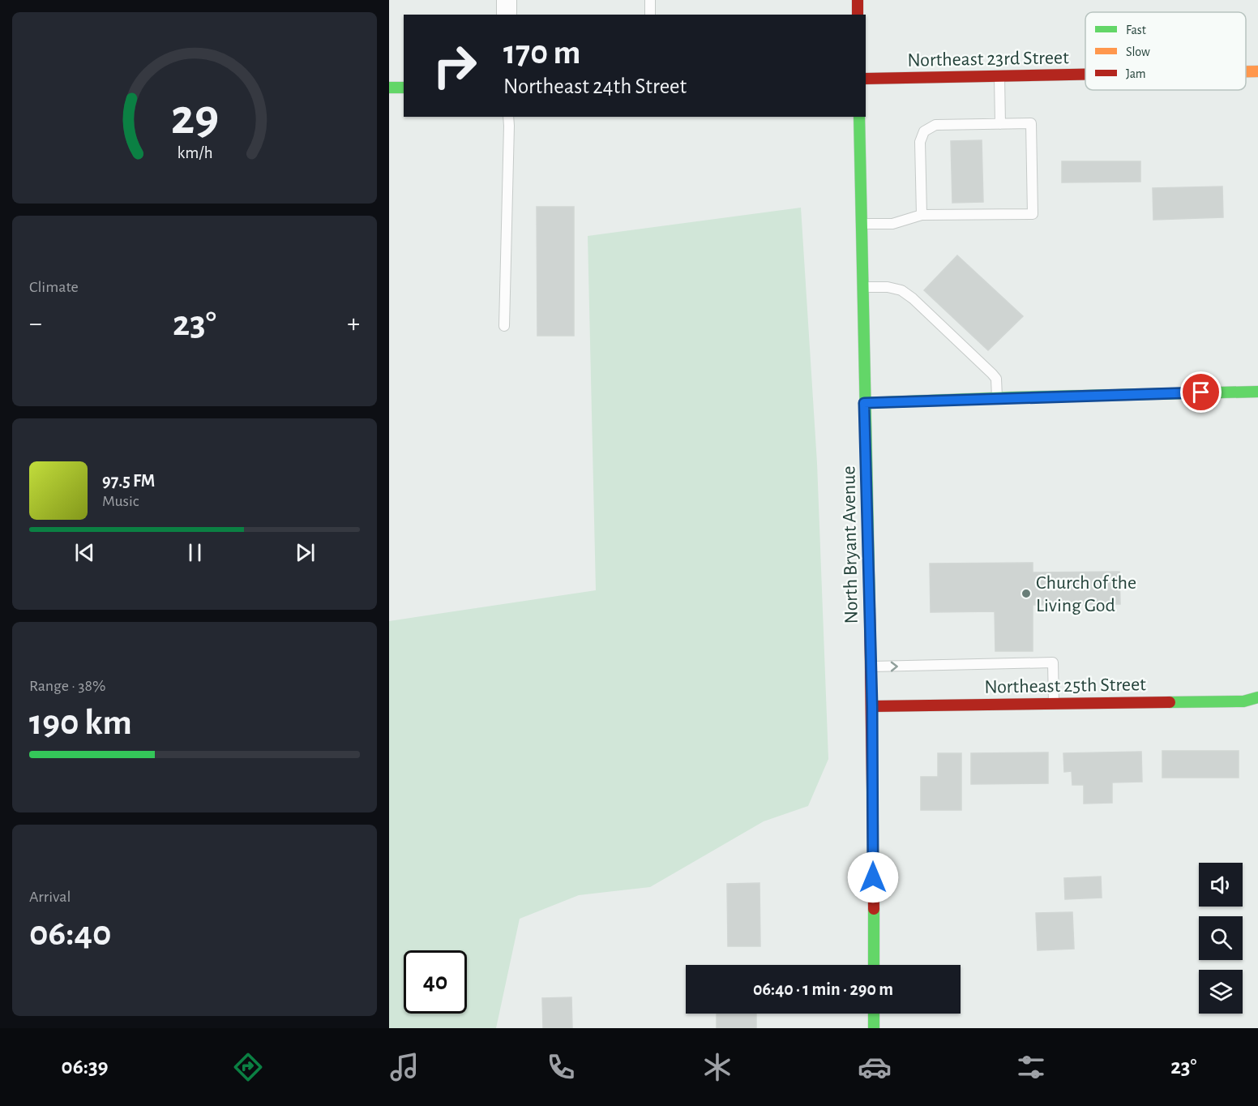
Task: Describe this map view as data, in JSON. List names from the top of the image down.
{
  "streets": {
    "street": ["Northeast 23rd Street", "North Bryant Avenue", "Northeast 25th Street"]
  },
  "crossings": [
    ["North Bryant Avenue", "Northeast 25th Street"]
  ],
  "places": ["Church of the Living God"],
  "legend": ["Fast", "Slow", "Jam"],
  "page": {
    "turn": ["170 m", "Northeast 24th Street"],
    "tile": [
      "Climate",
      ["Range · 38%", "190 km"],
      ["Arrival", "06:40"]
    ],
    "heat": ["−", "23°", "+"],
    "song": ["97.5 FM", "Music"],
    "limit": "40",
    "trip": "06:40 · 1 min · 290 m",
    "tabs": ["06:39", "23°"],
    "gauge": ["29", "km/h"]
  }
}
